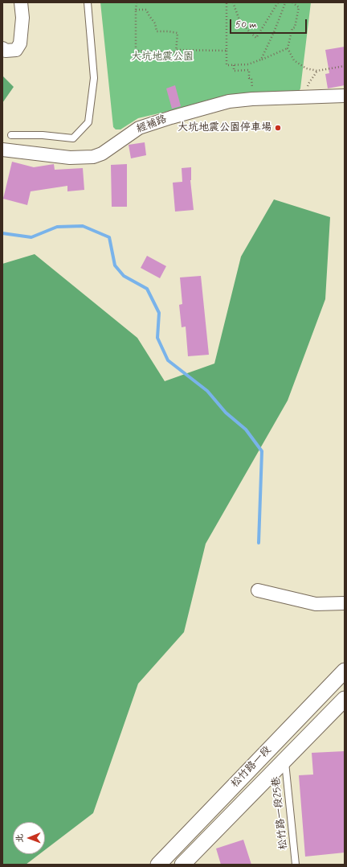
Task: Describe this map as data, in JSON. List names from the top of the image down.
{
  "streets": {
    "street": ["經補路", "松竹路一段"],
    "lane": ["松竹路一段25巷"]
  },
  "crossings": [
    ["松竹路一段", "松竹路一段25巷"]
  ],
  "parks": ["大坑地震公園"],
  "places": ["大坑地震公園停車場"],
  "scale_bar": "50 m",
  "north": "left"
}
